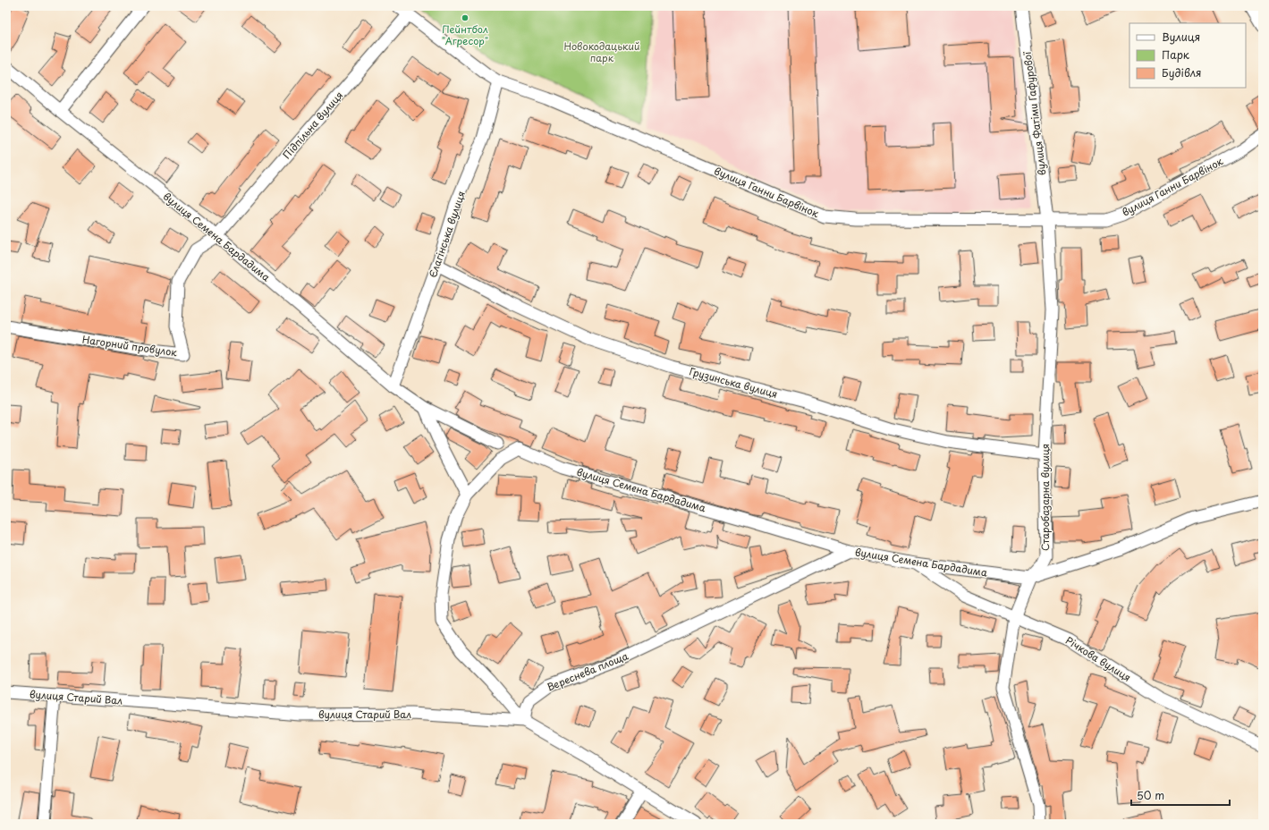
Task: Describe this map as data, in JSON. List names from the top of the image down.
{
  "streets": {
    "street": [
      "вулиця Фатіми Гафурової",
      "Підпільна вулиця",
      "вулиця Ганни Барвінок",
      "Єлагінська вулиця",
      "вулиця Семена Бардадима",
      "Нагорний провулок",
      "Грузинська вулиця",
      "Старобазарна вулиця",
      "Річкова вулиця",
      "Вереснева площа",
      "вулиця Старий Вал"
    ]
  },
  "crossings": [
    ["вулиця Фатіми Гафурової", "вулиця Ганни Барвінок"],
    ["вулиця Фатіми Гафурової", "Старобазарна вулиця"],
    ["Підпільна вулиця", "вулиця Ганни Барвінок"],
    ["Підпільна вулиця", "вулиця Семена Бардадима"],
    ["Підпільна вулиця", "Нагорний провулок"],
    ["вулиця Ганни Барвінок", "Єлагінська вулиця"],
    ["вулиця Ганни Барвінок", "Старобазарна вулиця"],
    ["Єлагінська вулиця", "вулиця Семена Бардадима"],
    ["Єлагінська вулиця", "Грузинська вулиця"],
    ["вулиця Семена Бардадима", "Нагорний провулок"],
    ["вулиця Семена Бардадима", "Старобазарна вулиця"],
    ["вулиця Семена Бардадима", "Річкова вулиця"],
    ["вулиця Семена Бардадима", "Вереснева площа"],
    ["Грузинська вулиця", "Старобазарна вулиця"],
    ["Старобазарна вулиця", "Річкова вулиця"],
    ["Вереснева площа", "вулиця Старий Вал"]
  ],
  "parks": ["Новокодацький парк"],
  "places": ["Пейнтбол \"Агресор\""],
  "legend": ["Вулиця", "Парк", "Будівля"],
  "scale_bar": "50 m"
}
